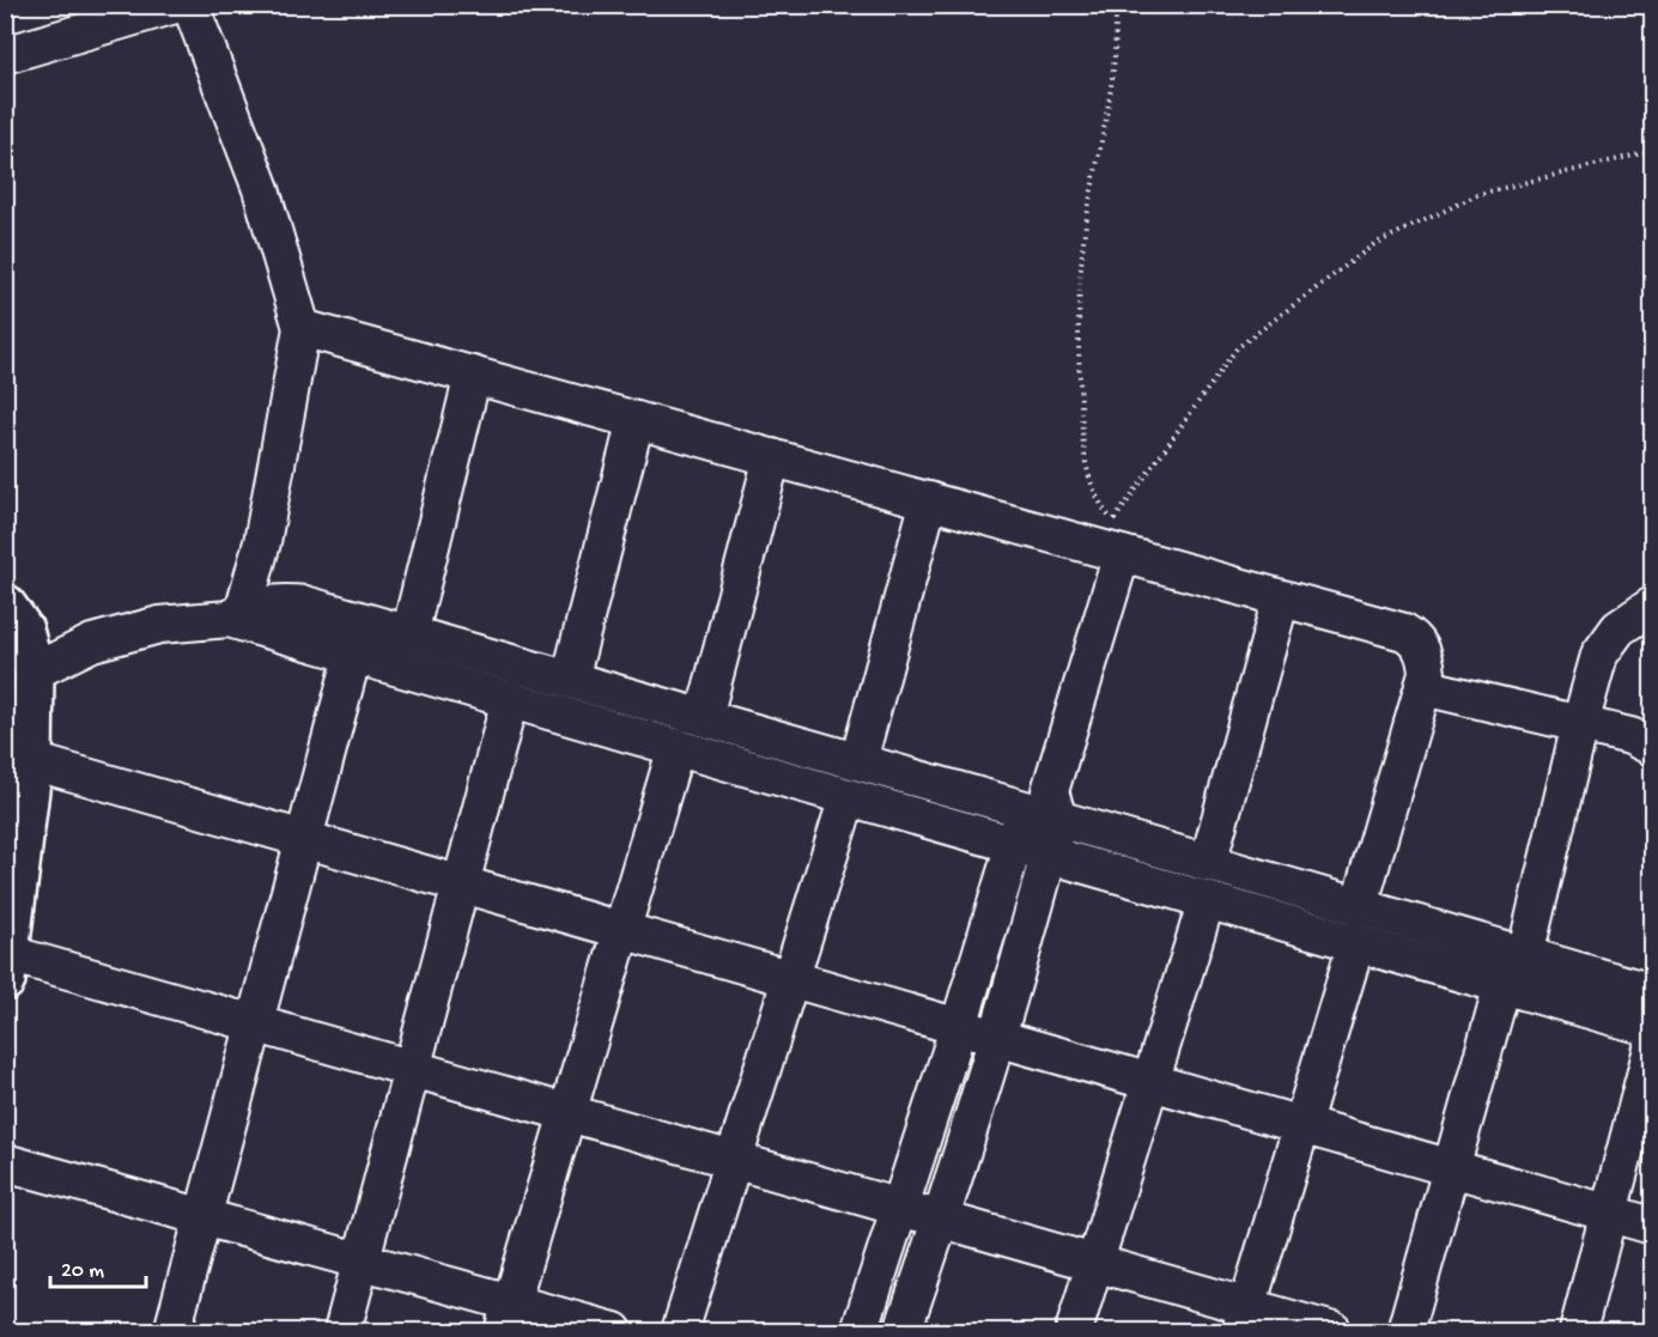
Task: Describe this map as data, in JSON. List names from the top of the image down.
{
  "scale_bar": "20 m"
}
